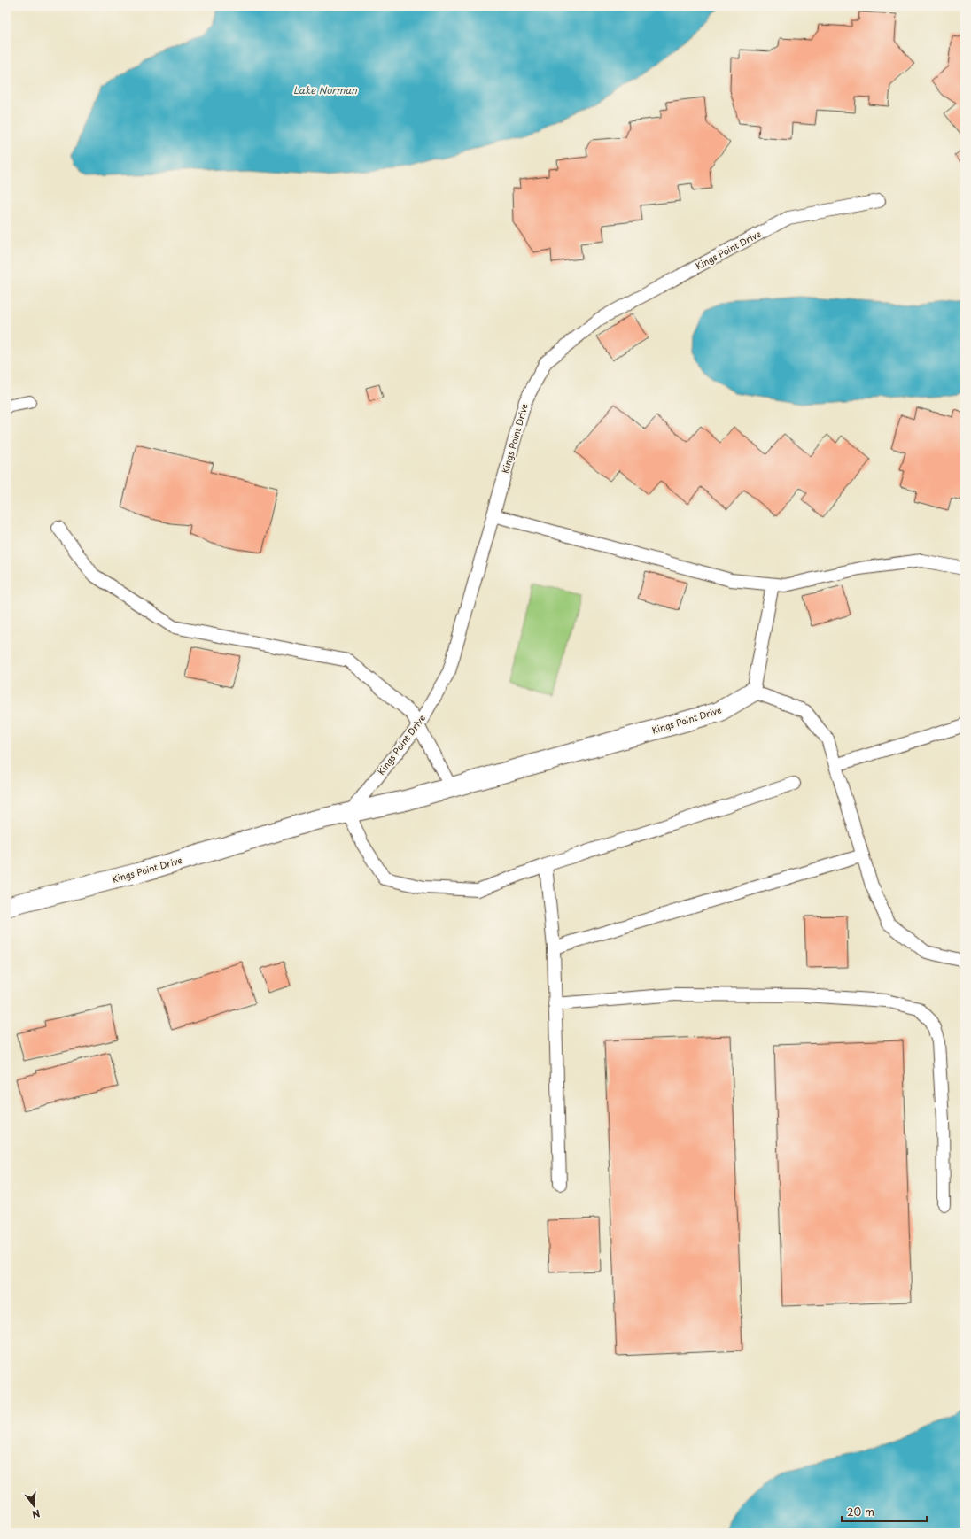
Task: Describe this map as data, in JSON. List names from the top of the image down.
{
  "streets": {
    "street": ["Kings Point Drive"]
  },
  "water": ["Lake Norman"],
  "scale_bar": "20 m",
  "north": "bottom"
}
